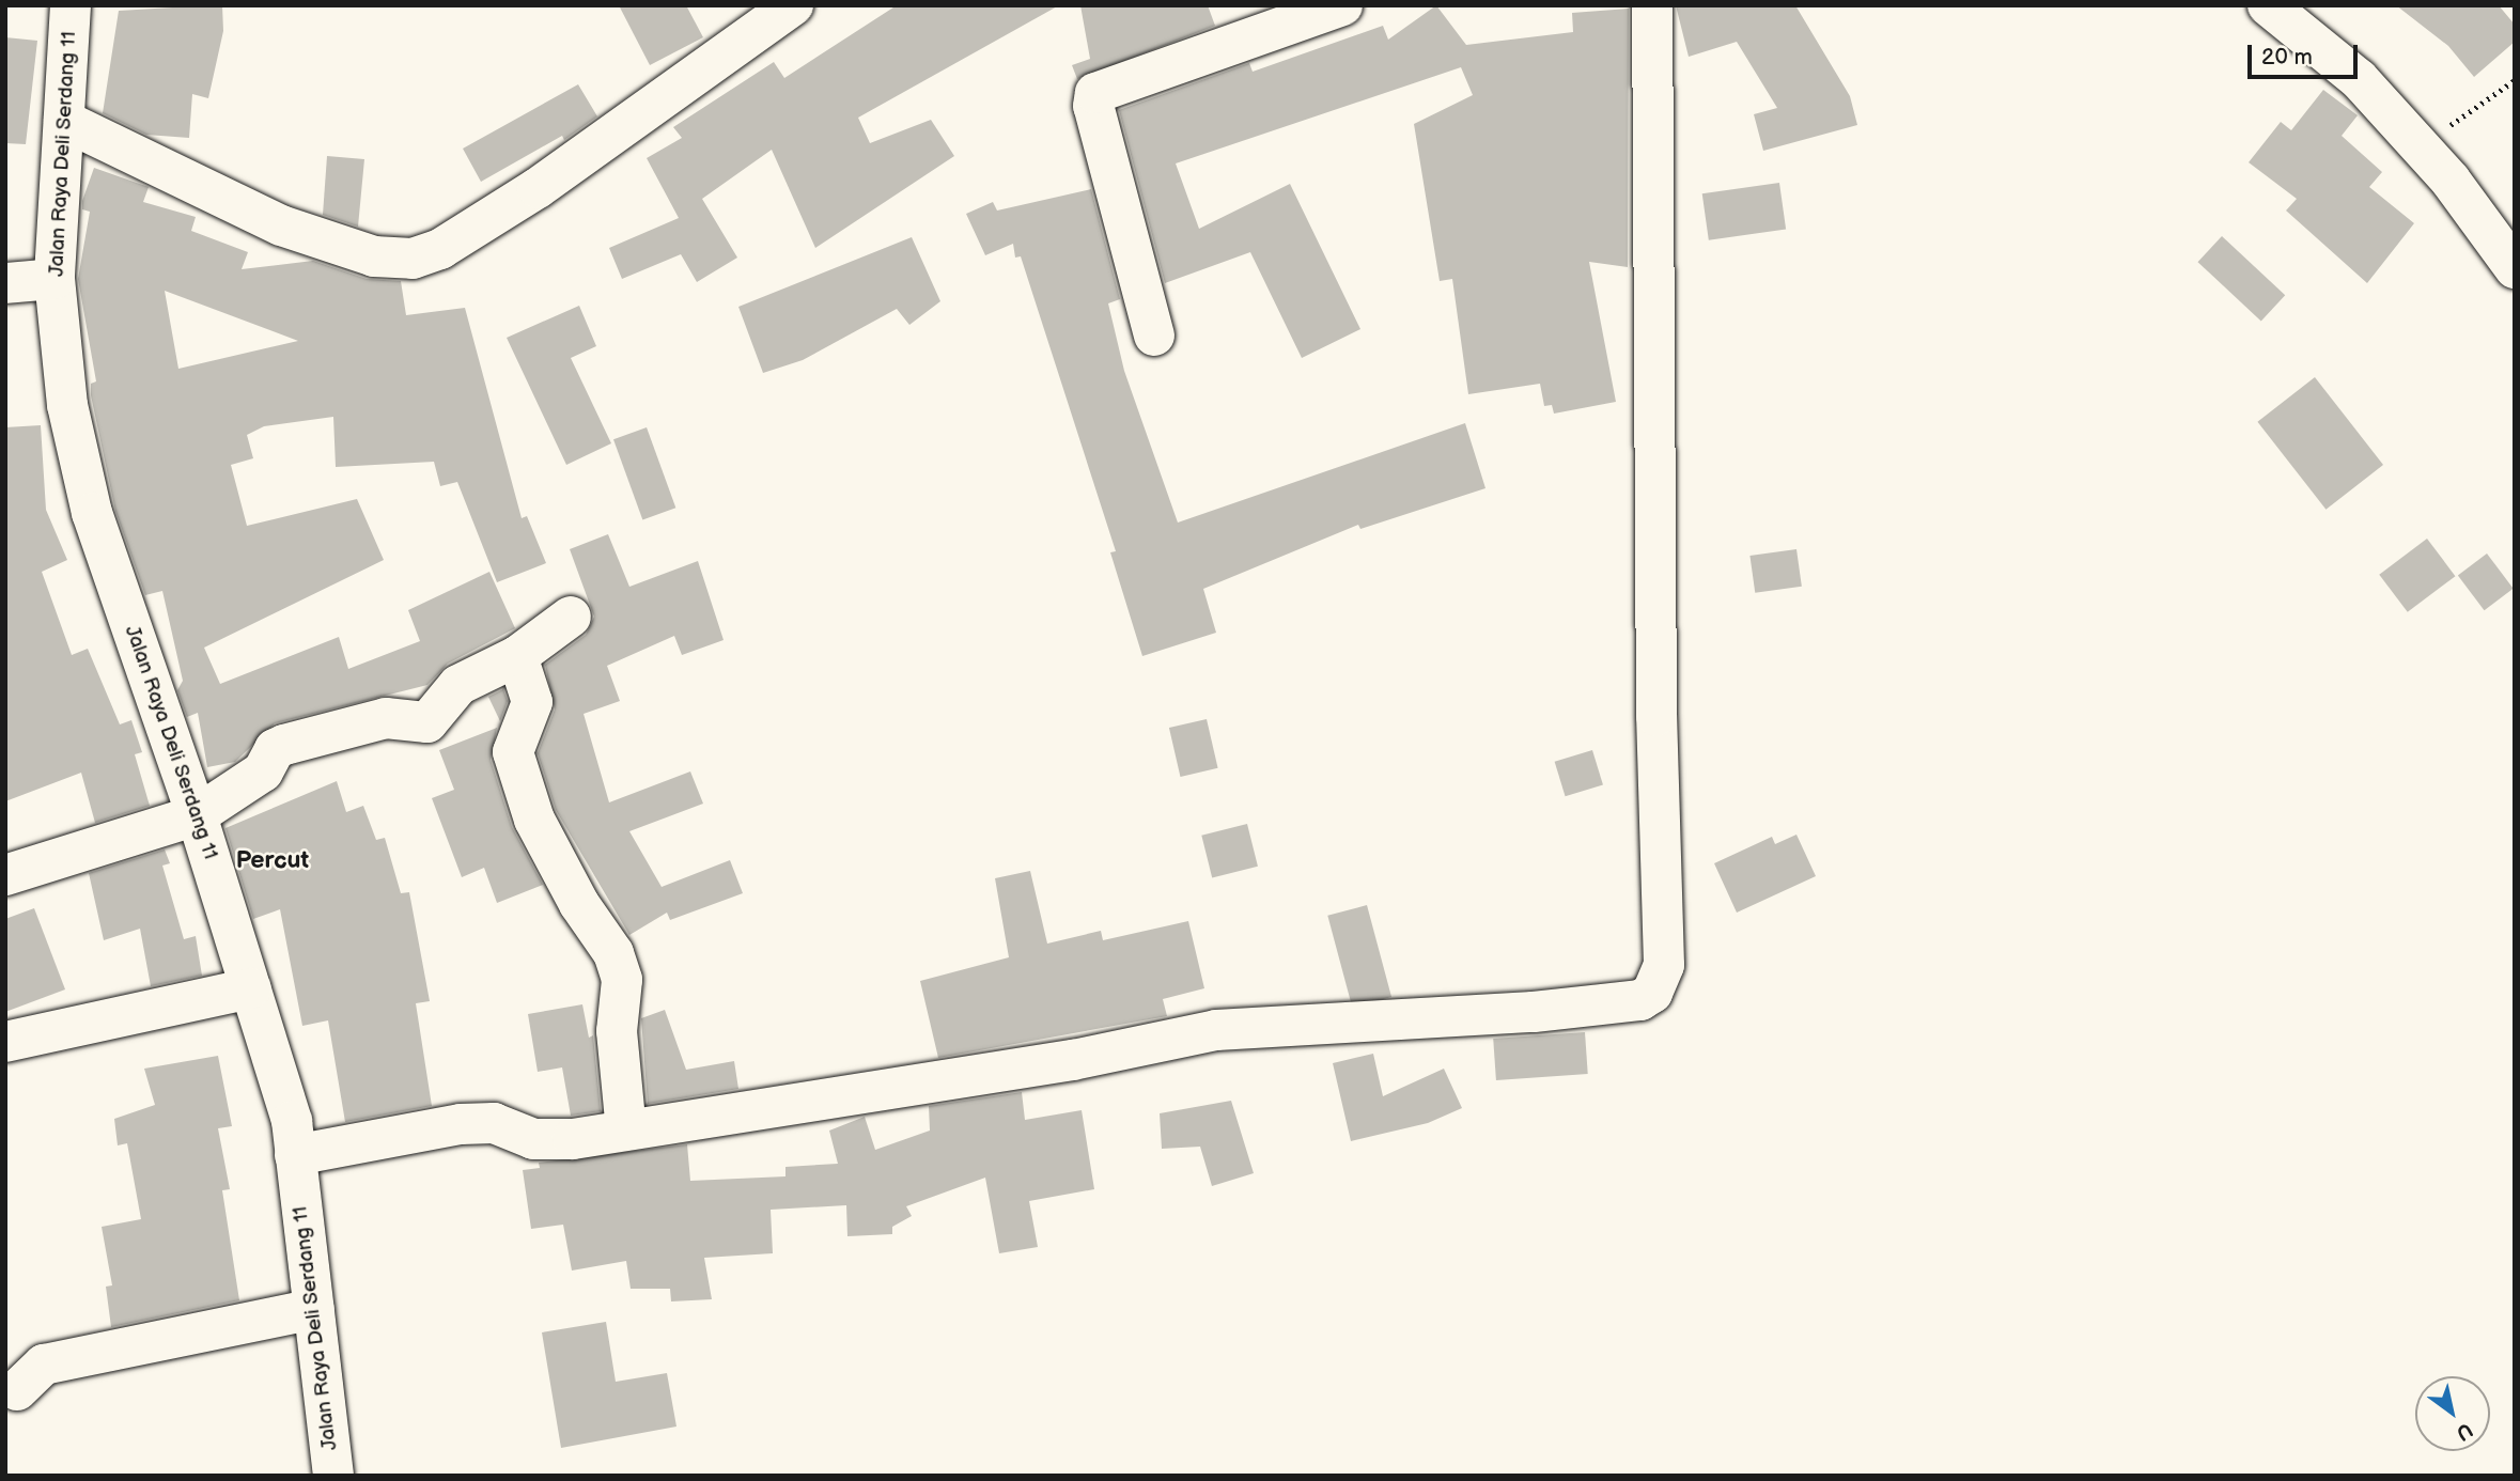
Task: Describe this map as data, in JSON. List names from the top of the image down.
{
  "streets": {
    "street": ["Jalan Raya Deli Serdang 11"]
  },
  "districts": ["Percut"],
  "scale_bar": "20 m",
  "north": "bottom right"
}
